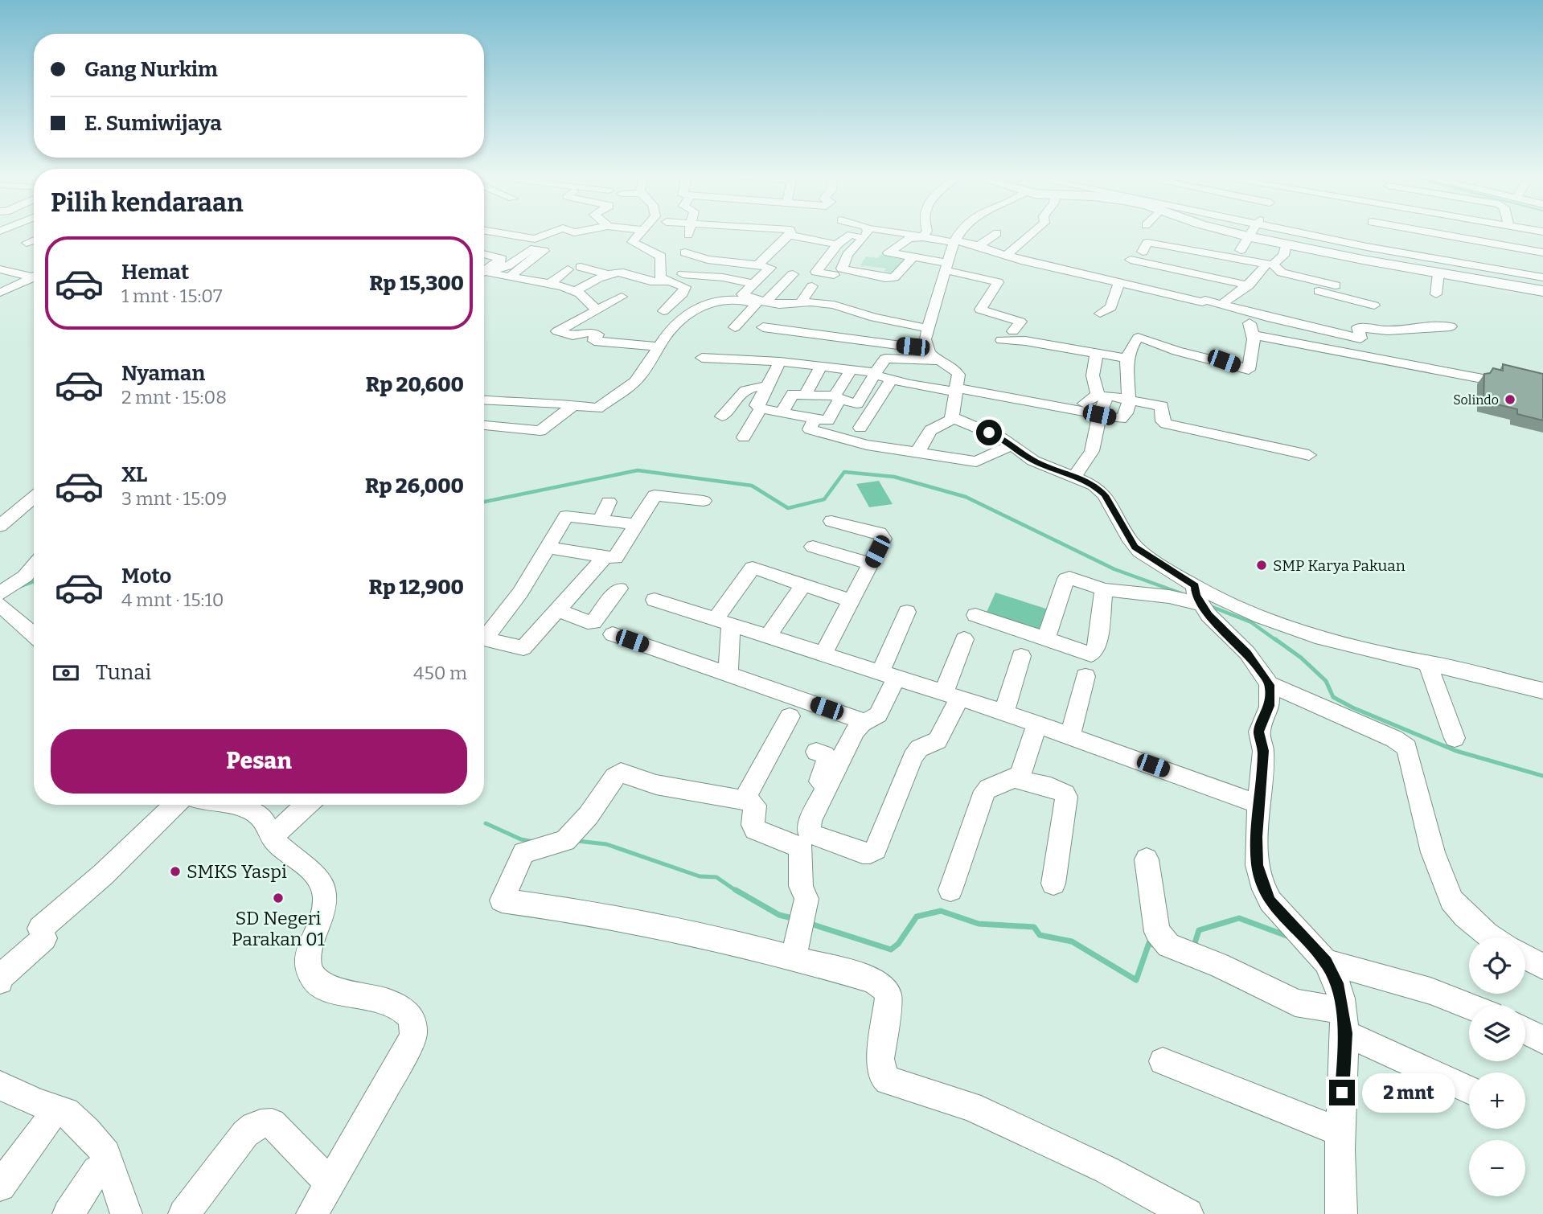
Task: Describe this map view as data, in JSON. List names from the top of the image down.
{
  "places": [
    "Solindo",
    "SMP Karya Pakuan",
    "SMKS Yaspi",
    "SD Negeri Parakan 01"
  ],
  "page": {
    "banner": ["Gang Nurkim", "E. Sumiwijaya"],
    "heading": "Pilih kendaraan",
    "list": [
      {
        "name": "Hemat",
        "note": "1 mnt · 15:07",
        "value": "Rp 15,300"
      },
      {
        "name": "Nyaman",
        "note": "2 mnt · 15:08",
        "value": "Rp 20,600"
      },
      {
        "name": "XL",
        "note": "3 mnt · 15:09",
        "value": "Rp 26,000"
      },
      {
        "name": "Moto",
        "note": "4 mnt · 15:10",
        "value": "Rp 12,900"
      }
    ],
    "pay": ["Tunai", "450 m"],
    "buttons": "Pesan",
    "map_buttons": ["+", "−"],
    "bubble": "2 mnt"
  }
}
